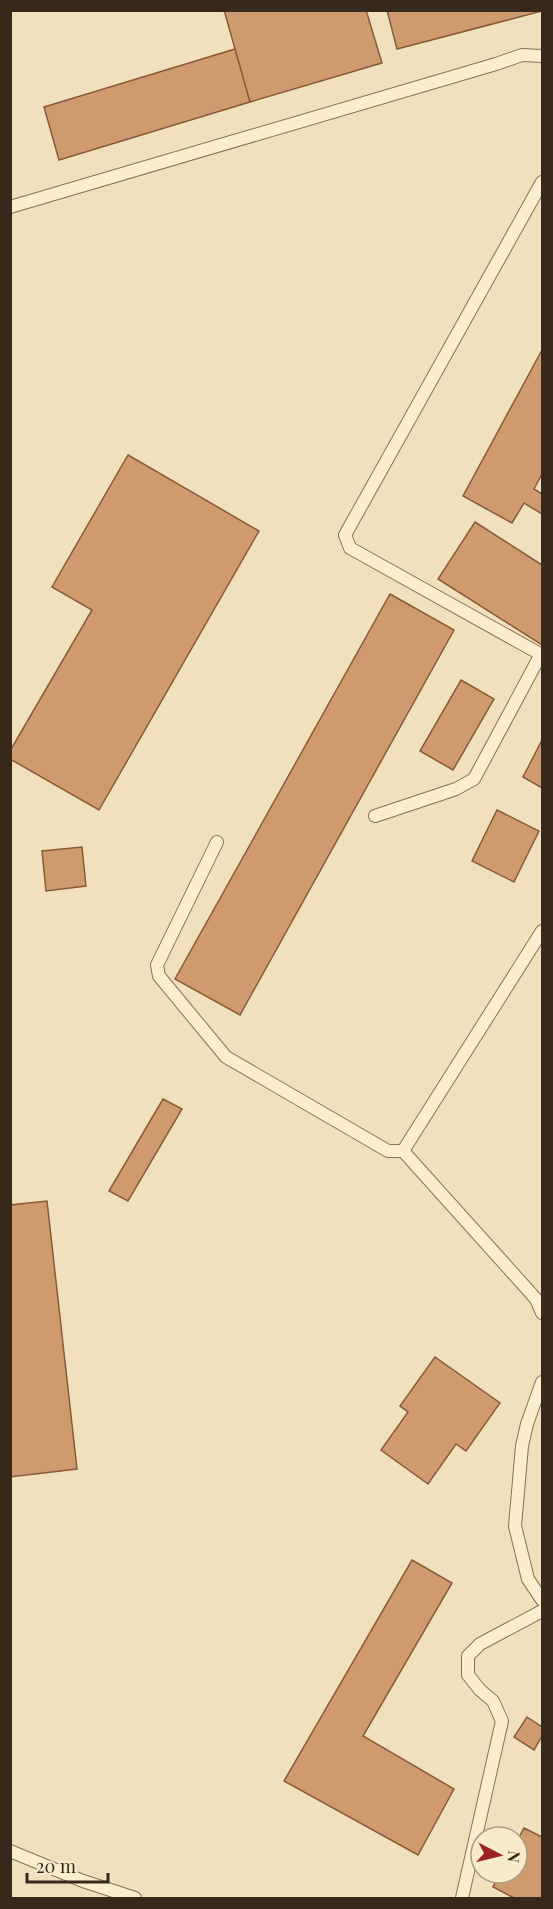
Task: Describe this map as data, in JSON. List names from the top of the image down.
{
  "scale_bar": "20 m",
  "north": "right"
}
